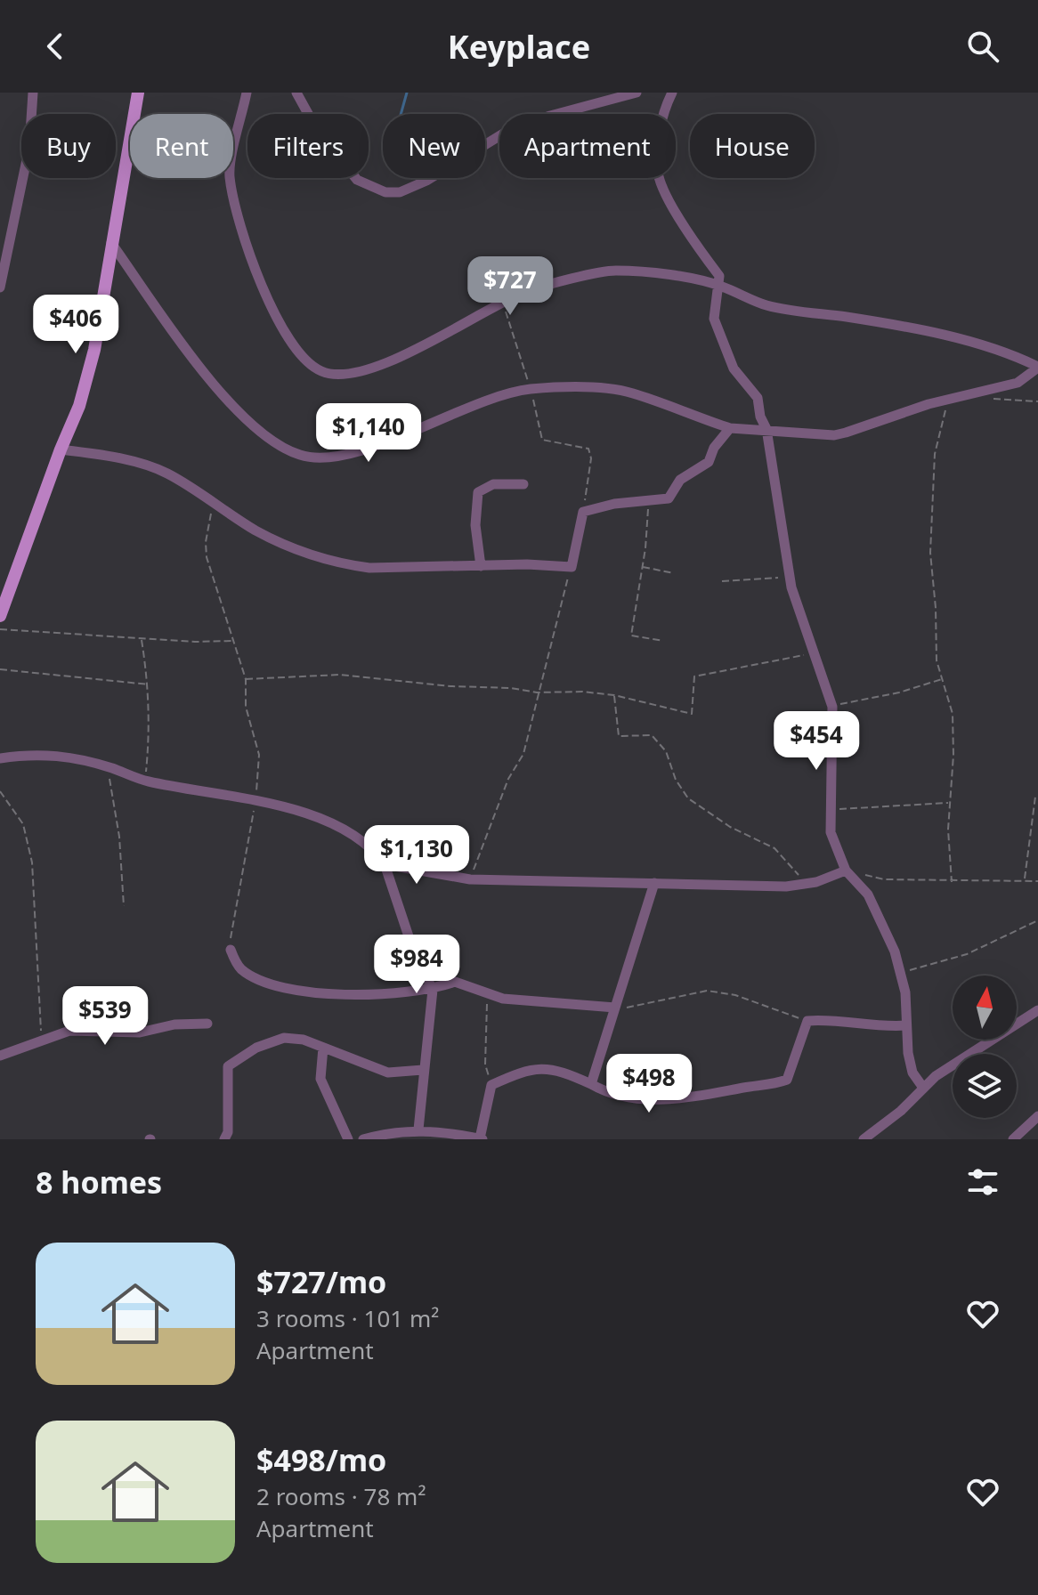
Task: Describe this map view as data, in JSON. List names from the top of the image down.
{
  "north": "top",
  "page": {
    "header": "Keyplace",
    "chip": [
      "Buy",
      "Rent",
      "Filters",
      "New",
      "Apartment",
      "House"
    ],
    "price": [
      "$727",
      "$406",
      "$1,140",
      "$454",
      "$1,130",
      "$984",
      "$539",
      "$498"
    ],
    "heading": "8 homes",
    "list": [
      {
        "name": "$727/mo",
        "note": "3 rooms · 101 m² · Apartment"
      },
      {
        "name": "$498/mo",
        "note": "2 rooms · 78 m² · Apartment"
      }
    ]
  }
}
